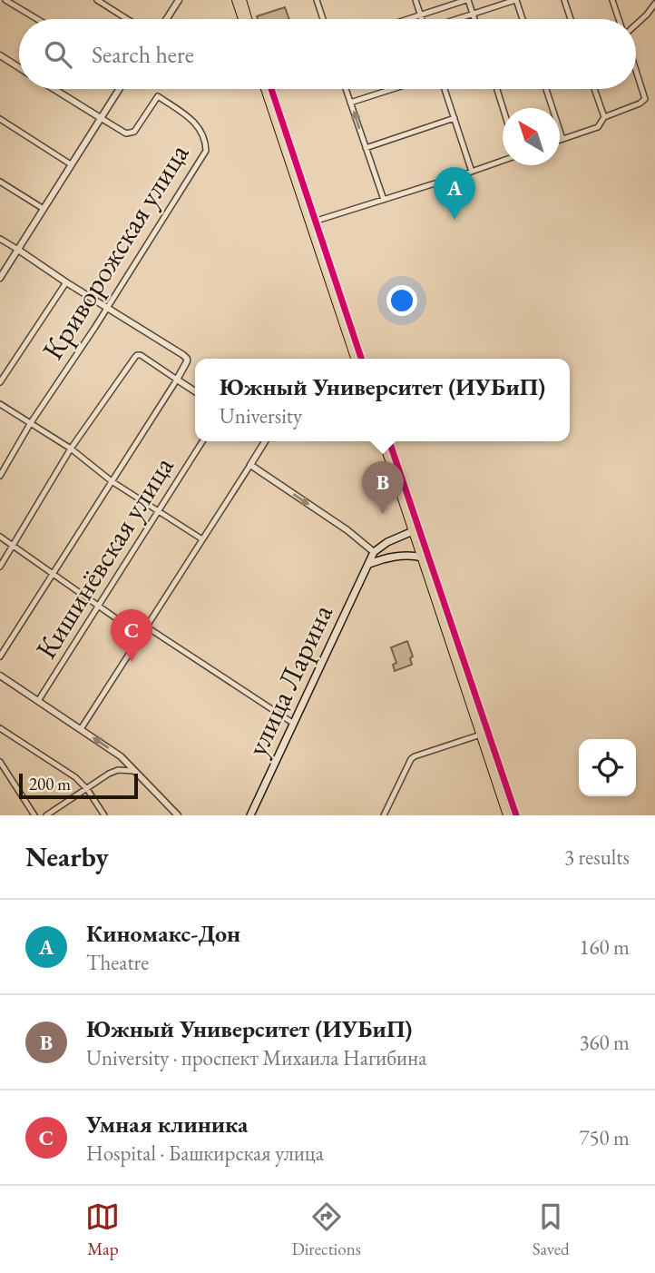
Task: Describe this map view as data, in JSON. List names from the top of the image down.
{
  "streets": {
    "main road": ["улица Ларина"],
    "street": ["Криворожская улица", "Кишинёвская улица"]
  },
  "scale_bar": "200 m",
  "north": "top left",
  "page": {
    "search": "Search here",
    "pins": ["A", "B", "C"],
    "popup": ["Южный Университет (ИУБиП)", "University"],
    "scale": "200 m",
    "heading": ["Nearby", "3 results"],
    "list": [
      {
        "mark": "A",
        "name": "Киномакс-Дон",
        "note": "Theatre",
        "value": "160 m"
      },
      {
        "mark": "B",
        "name": "Южный Университет (ИУБиП)",
        "note": "University · проспект Михаила Нагибина",
        "value": "360 m"
      },
      {
        "mark": "C",
        "name": "Умная клиника",
        "note": "Hospital · Башкирская улица",
        "value": "750 m"
      }
    ],
    "nav": ["Map", "Directions", "Saved"]
  }
}
